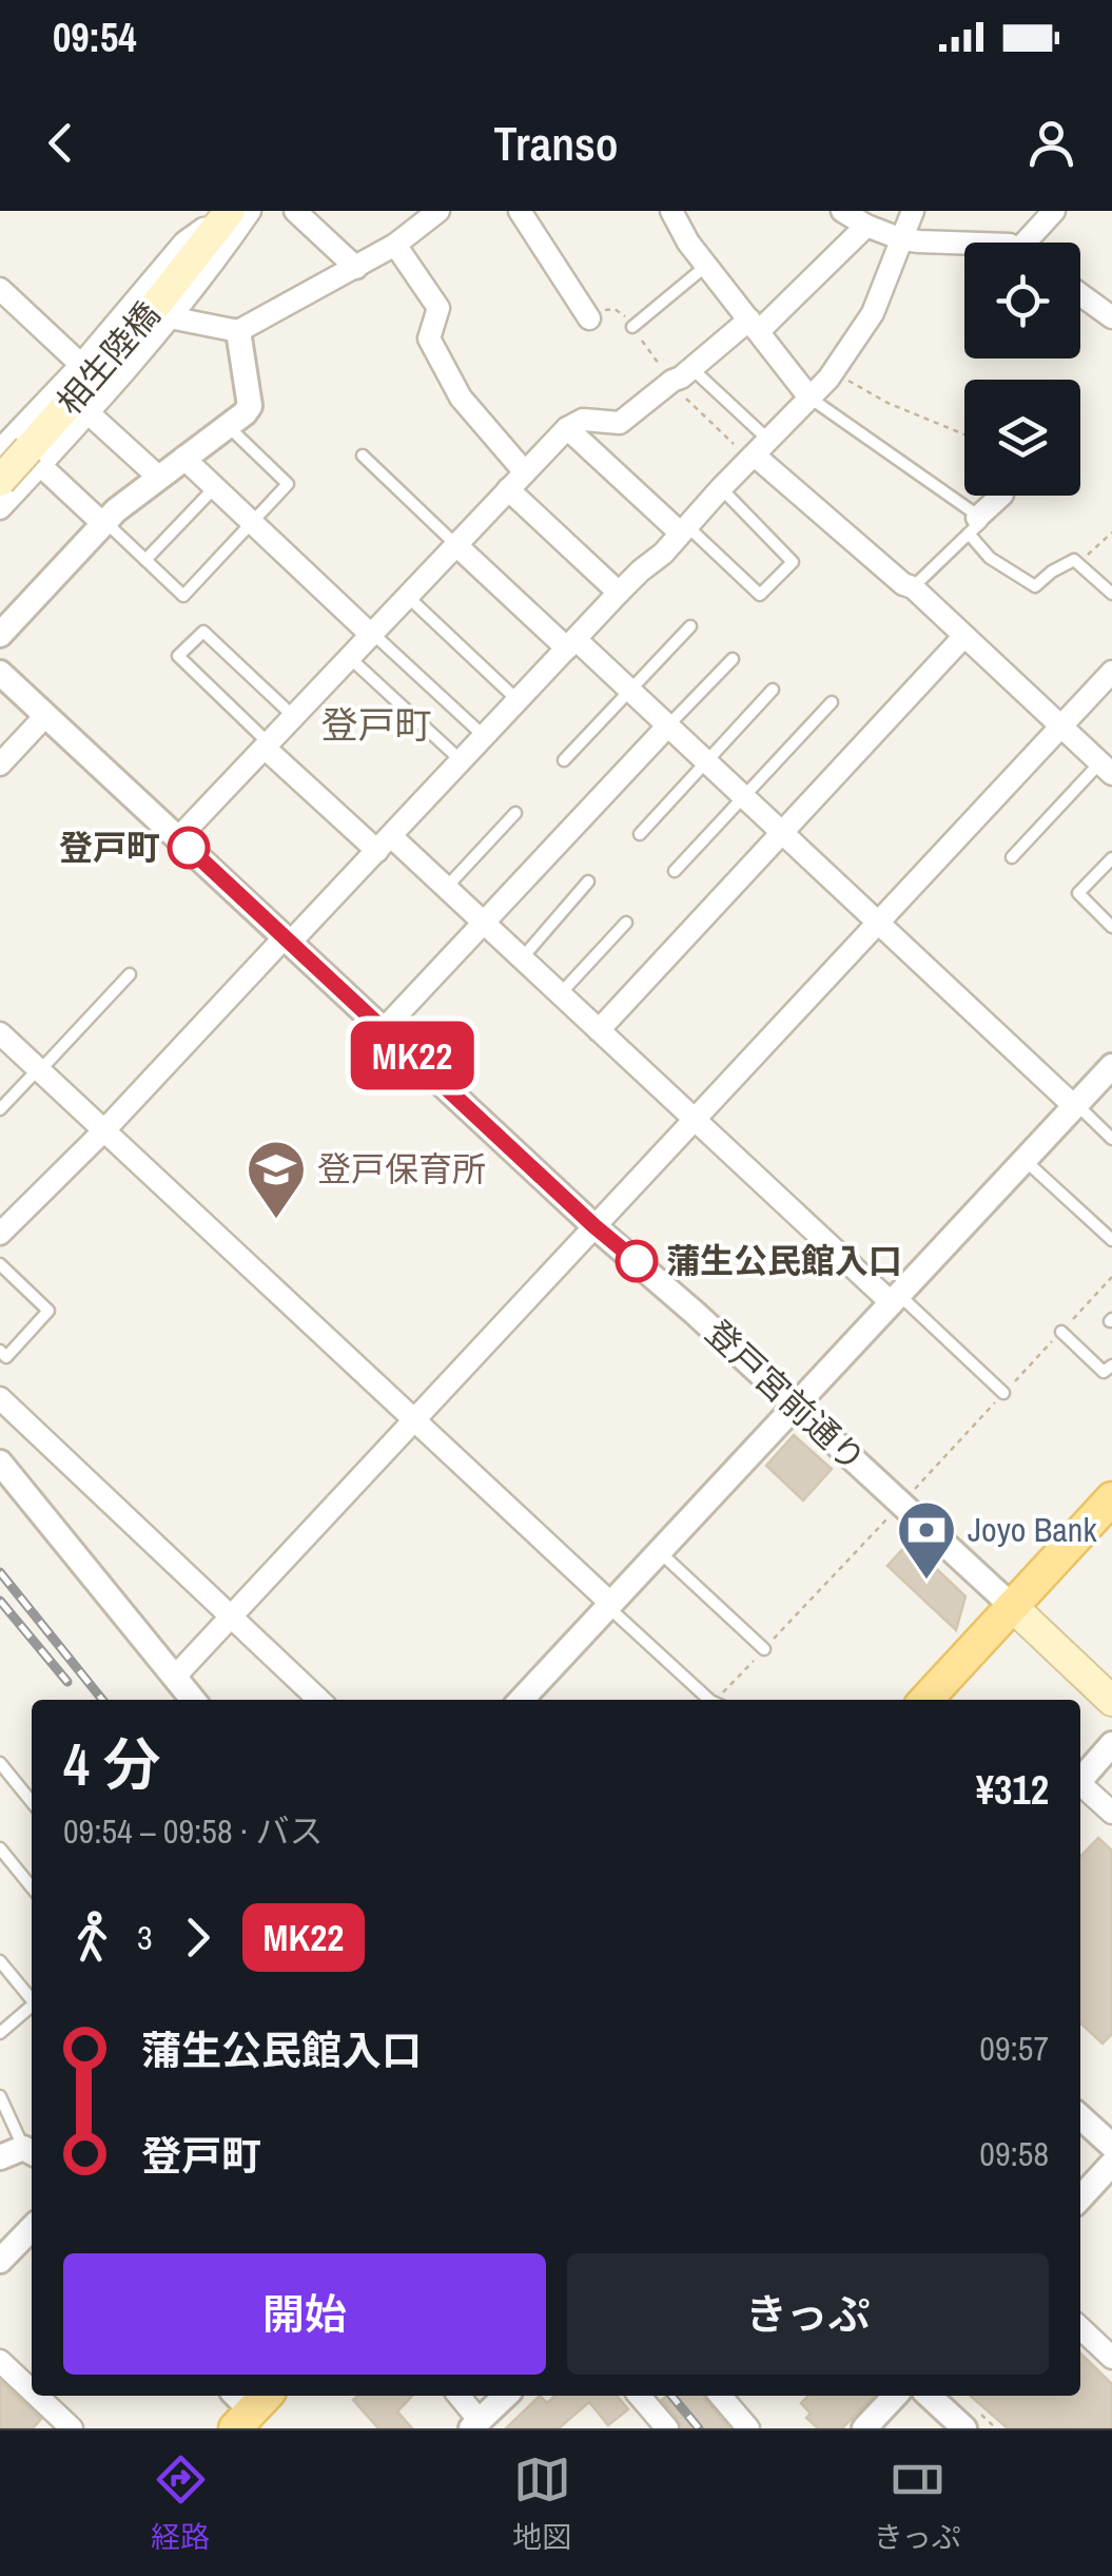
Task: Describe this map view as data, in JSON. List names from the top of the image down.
{
  "streets": {
    "main road": ["相生陸橋"],
    "street": ["登戸宮前通り"]
  },
  "districts": ["登戸町"],
  "places": {
    "other": ["登戸町", "蒲生公民館入口"],
    "school or university": ["登戸保育所"],
    "bank": ["Joyo Bank"]
  },
  "lines": ["bus line MK22"],
  "page": {
    "status": "09:54",
    "header": "Transo",
    "on_map": "MK22",
    "heading": ["4 分", "09:54 – 09:58 · バス", "¥312"],
    "legs": ["3", "MK22"],
    "list": [
      {
        "name": "蒲生公民館入口",
        "value": "09:57"
      },
      {
        "name": "登戸町",
        "value": "09:58"
      }
    ],
    "buttons": ["開始", "きっぷ"],
    "tabs": ["経路", "地図", "きっぷ"]
  }
}
